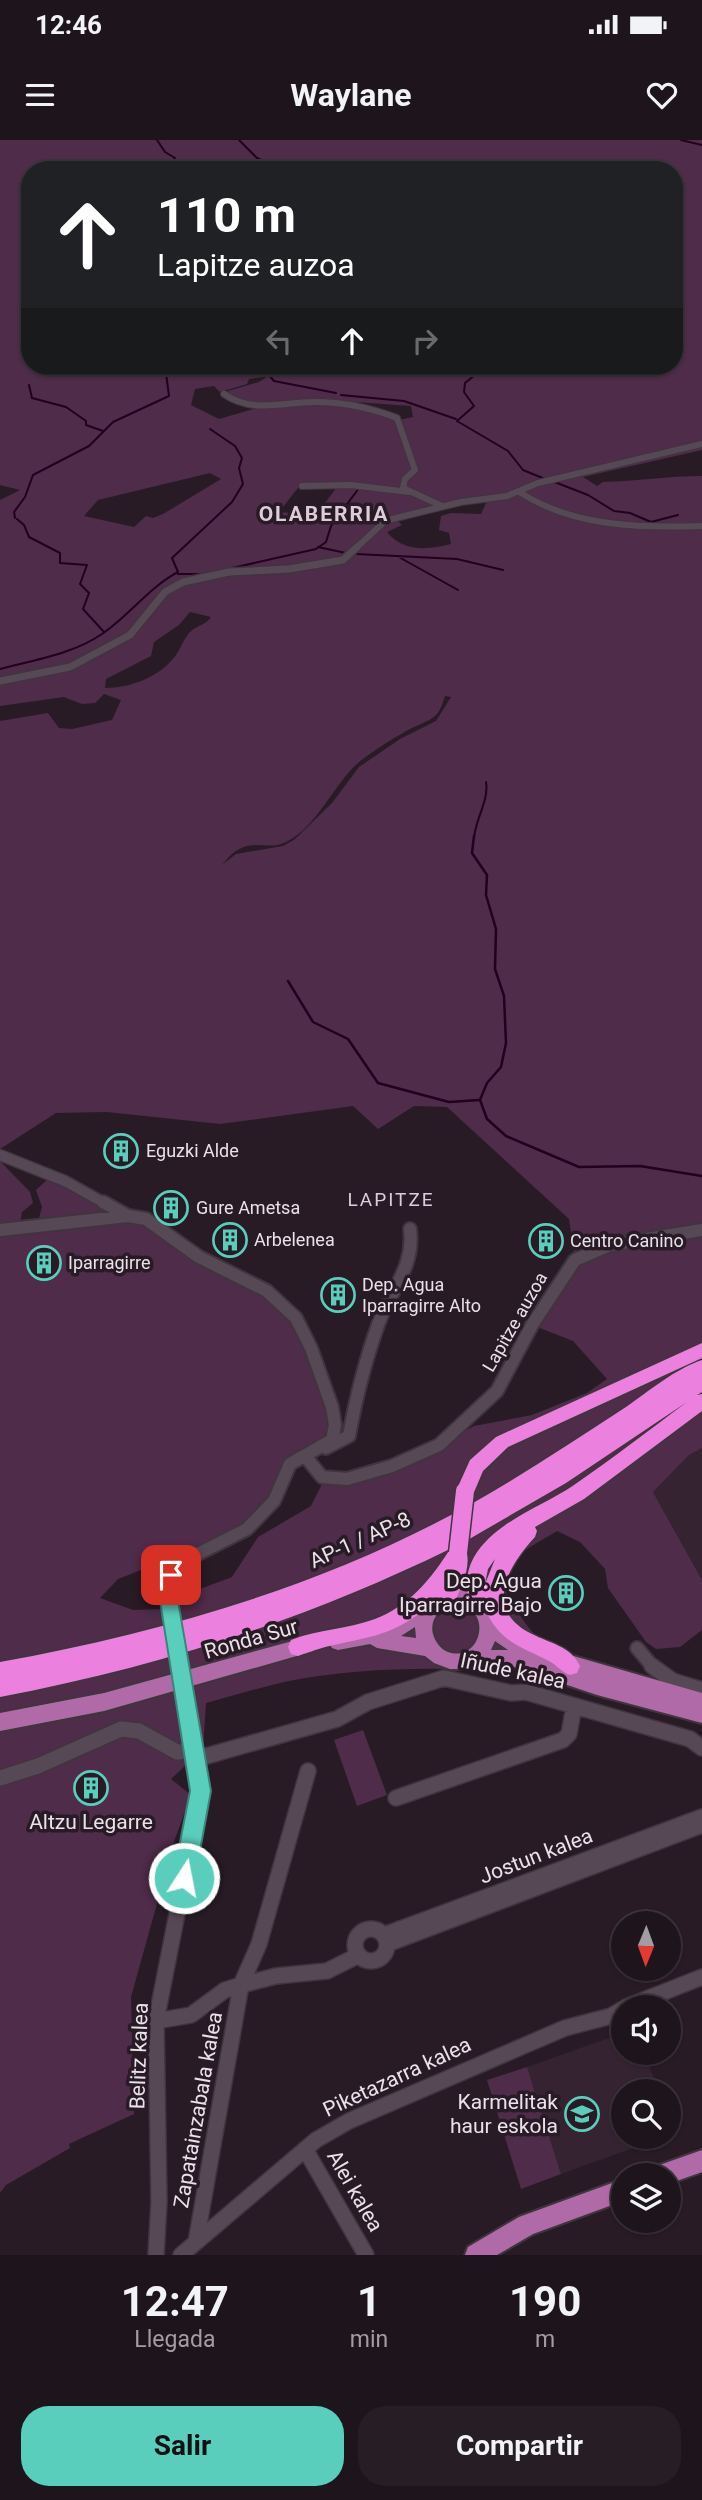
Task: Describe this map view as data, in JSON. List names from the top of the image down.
{
  "streets": {
    "highway": ["AP-1 / AP-8"],
    "main road": ["Ronda Sur"],
    "street": [
      "Lapitze auzoa",
      "Iñude kalea",
      "Jostun kalea",
      "Belitz kalea",
      "Piketazarra kalea",
      "Zapatainzabala kalea",
      "Alei kalea"
    ]
  },
  "crossings": [
    ["Lapitze auzoa", "Belitz kalea"],
    ["Iñude kalea", "Belitz kalea"],
    ["Jostun kalea", "Zapatainzabala kalea"],
    ["Belitz kalea", "Zapatainzabala kalea"],
    ["Piketazarra kalea", "Zapatainzabala kalea"],
    ["Piketazarra kalea", "Alei kalea"]
  ],
  "districts": ["OLABERRIA", "LAPITZE"],
  "places": {
    "building": [
      "Eguzki Alde",
      "Gure Ametsa",
      "Arbelenea",
      "Centro Canino",
      "Iparragirre",
      "Dep. Agua Iparragirre Alto",
      "Dep. Agua Iparragirre Bajo",
      "Altzu Legarre"
    ],
    "school or university": ["Karmelitak haur eskola"]
  },
  "north": "bottom",
  "page": {
    "status": "12:46",
    "header": "Waylane",
    "turn": ["110 m", "Lapitze auzoa"],
    "eta": [
      "12:47",
      "Llegada",
      "1",
      "min",
      "190",
      "m"
    ],
    "buttons": ["Salir", "Compartir"]
  }
}
